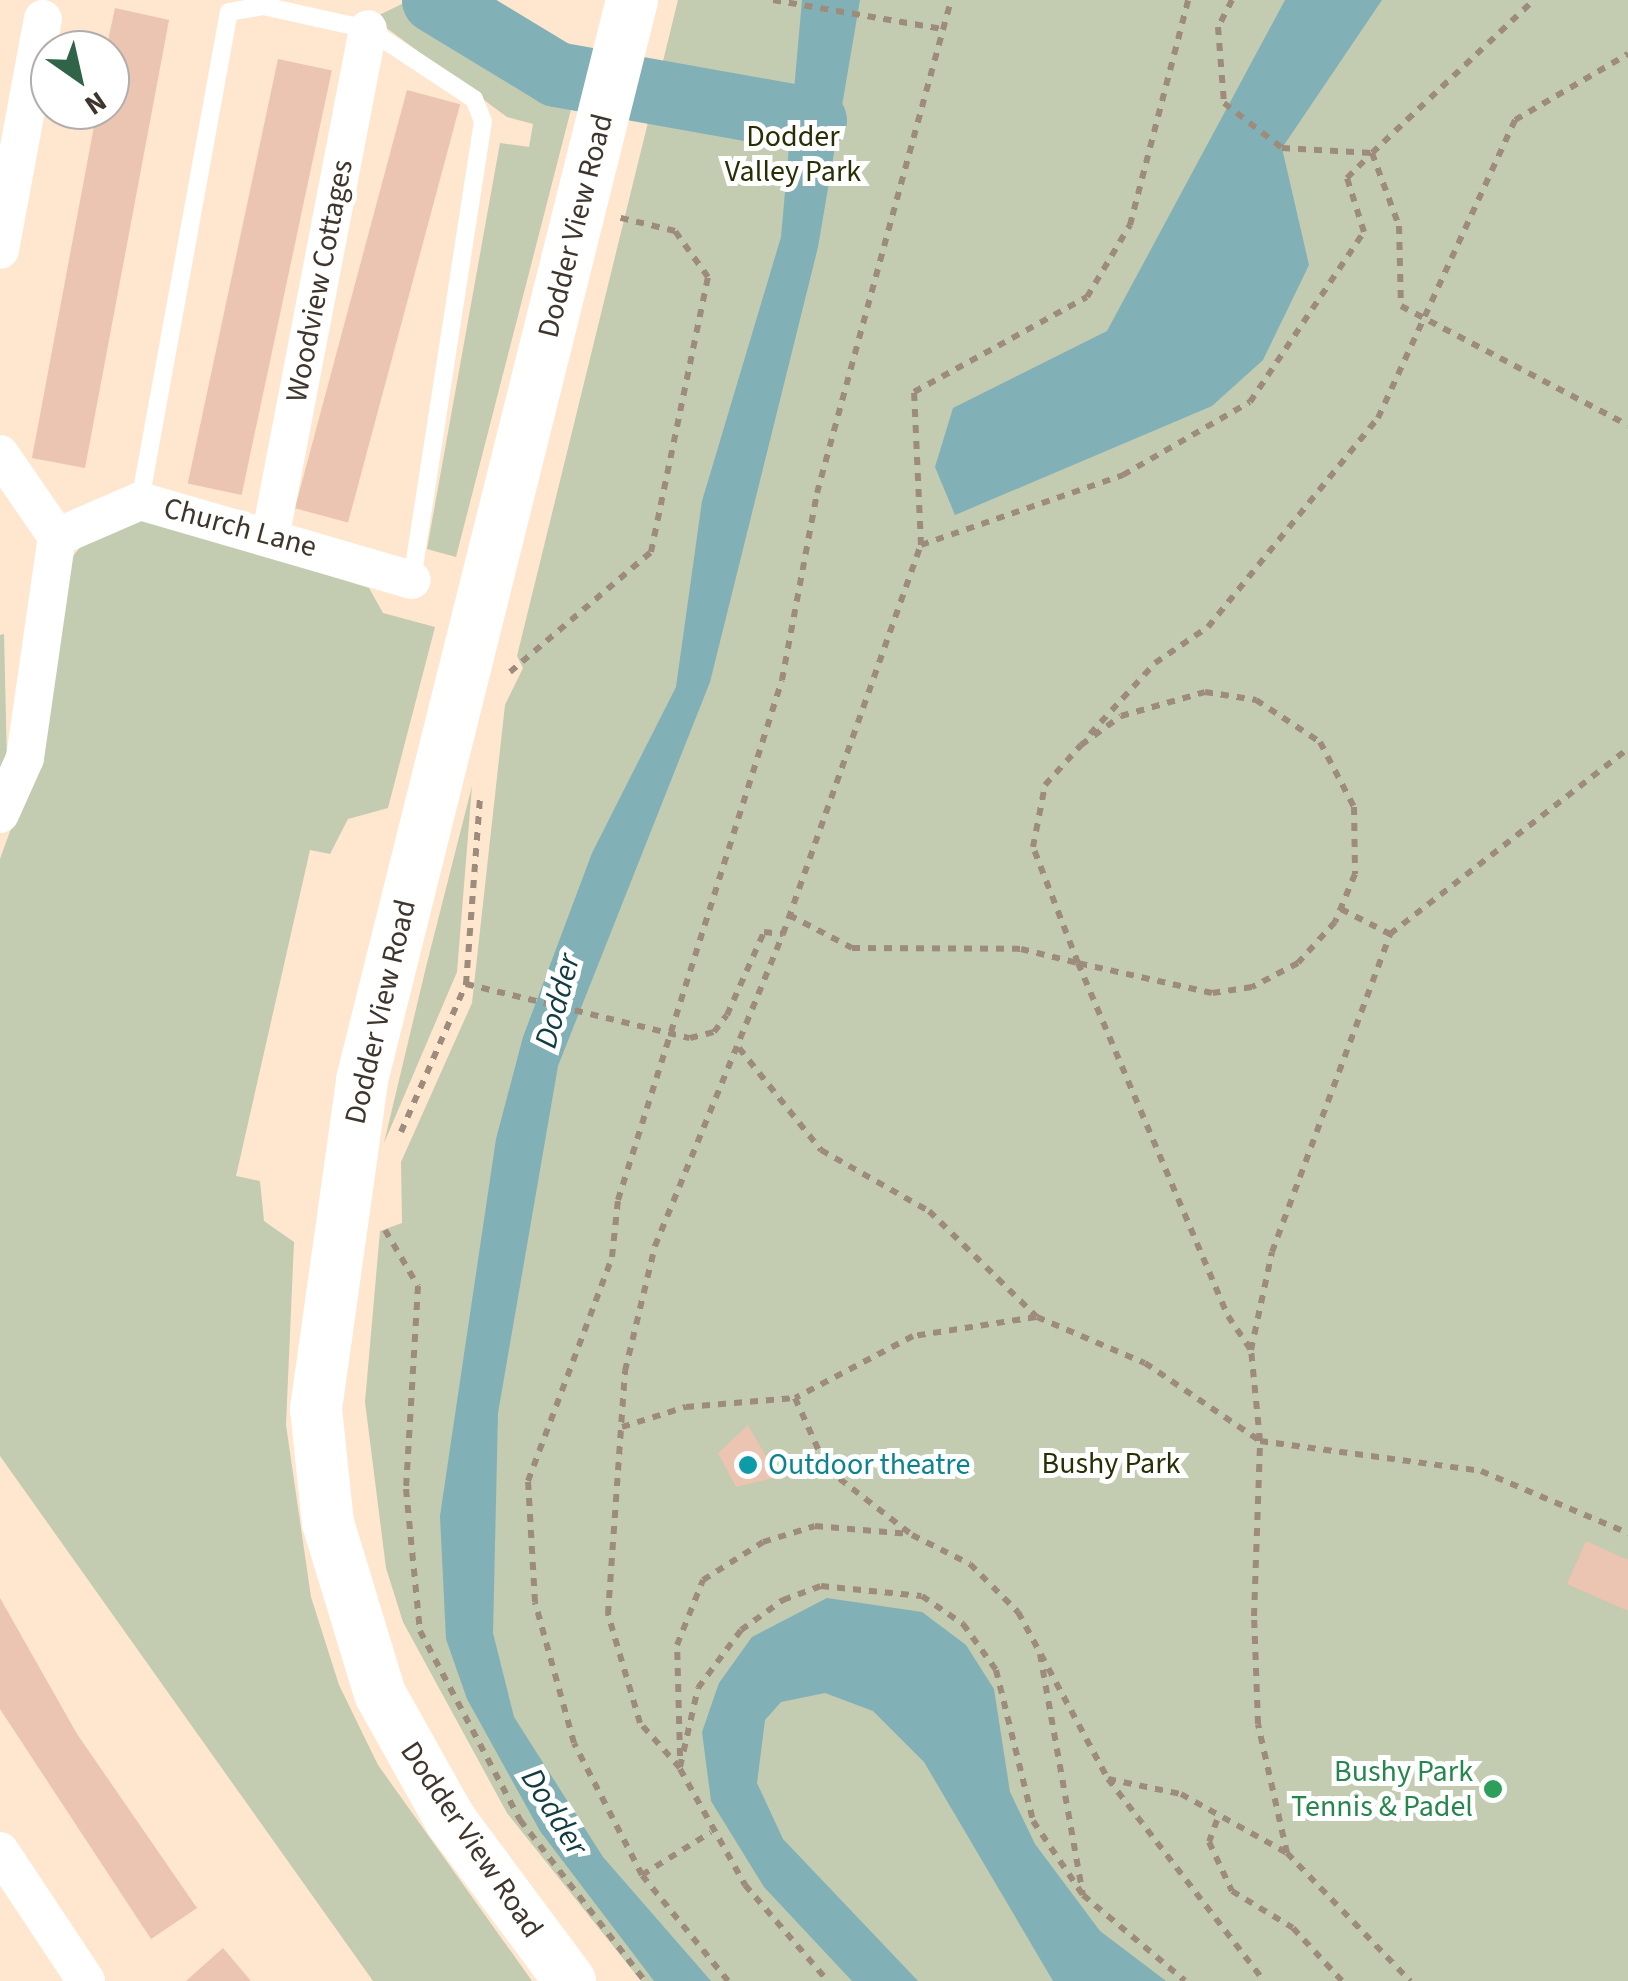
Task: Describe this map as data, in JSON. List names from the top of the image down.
{
  "streets": {
    "main road": ["Dodder View Road"],
    "street": ["Woodview Cottages", "Church Lane"]
  },
  "crossings": [
    ["Woodview Cottages", "Church Lane"]
  ],
  "water": ["Dodder"],
  "parks": ["Dodder Valley Park", "Bushy Park"],
  "places": ["Outdoor theatre", "Bushy Park Tennis & Padel"],
  "north": "bottom right"
}
